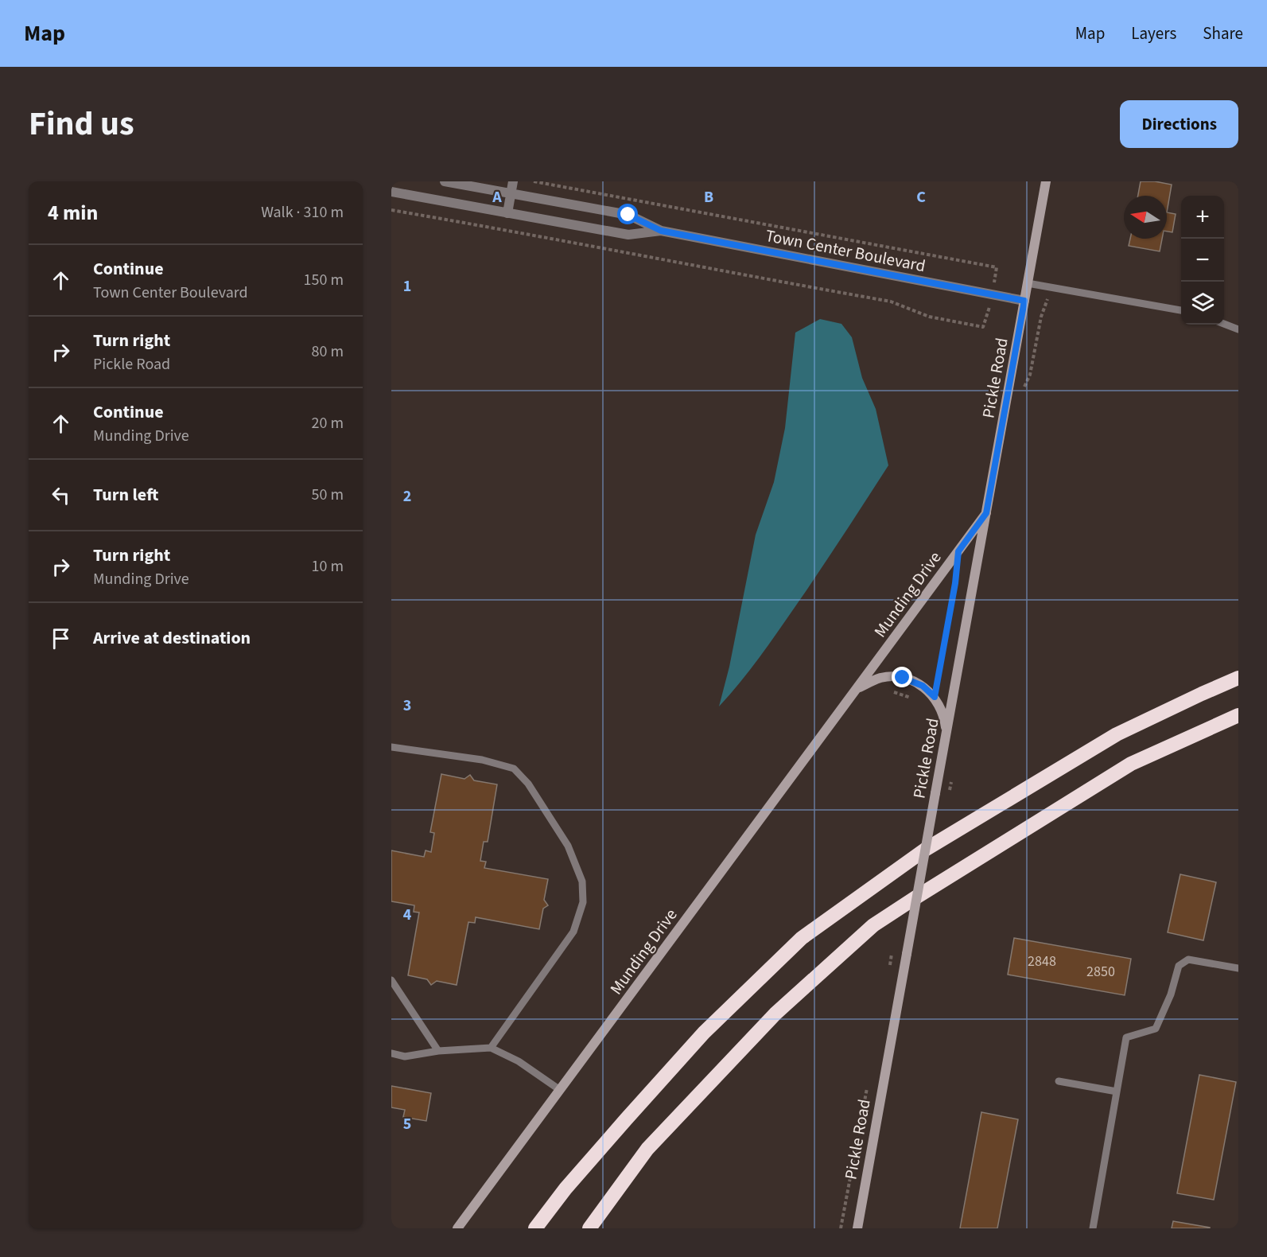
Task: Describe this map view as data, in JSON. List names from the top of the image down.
{
  "streets": {
    "street": ["Town Center Boulevard", "Pickle Road", "Munding Drive"]
  },
  "crossings": [
    ["Town Center Boulevard", "Pickle Road"],
    ["Pickle Road", "Munding Drive"]
  ],
  "house_numbers": ["2848", "2850"],
  "north": "left",
  "page": {
    "header": "Map",
    "nav": ["Map", "Layers", "Share"],
    "title": "Find us",
    "buttons": "Directions",
    "heading": ["4 min", "Walk · 310 m"],
    "map_buttons": ["+", "−"],
    "list": [
      ["Continue", "Town Center Boulevard", "150 m"],
      ["Turn right", "Pickle Road", "80 m"],
      ["Continue", "Munding Drive", "20 m"],
      ["Turn left", "50 m"],
      ["Turn right", "Munding Drive", "10 m"],
      "Arrive at destination"
    ]
  },
  "grid": {
    "columns": ["A", "B", "C"],
    "rows": [
      "1",
      "2",
      "3",
      "4",
      "5"
    ]
  }
}
